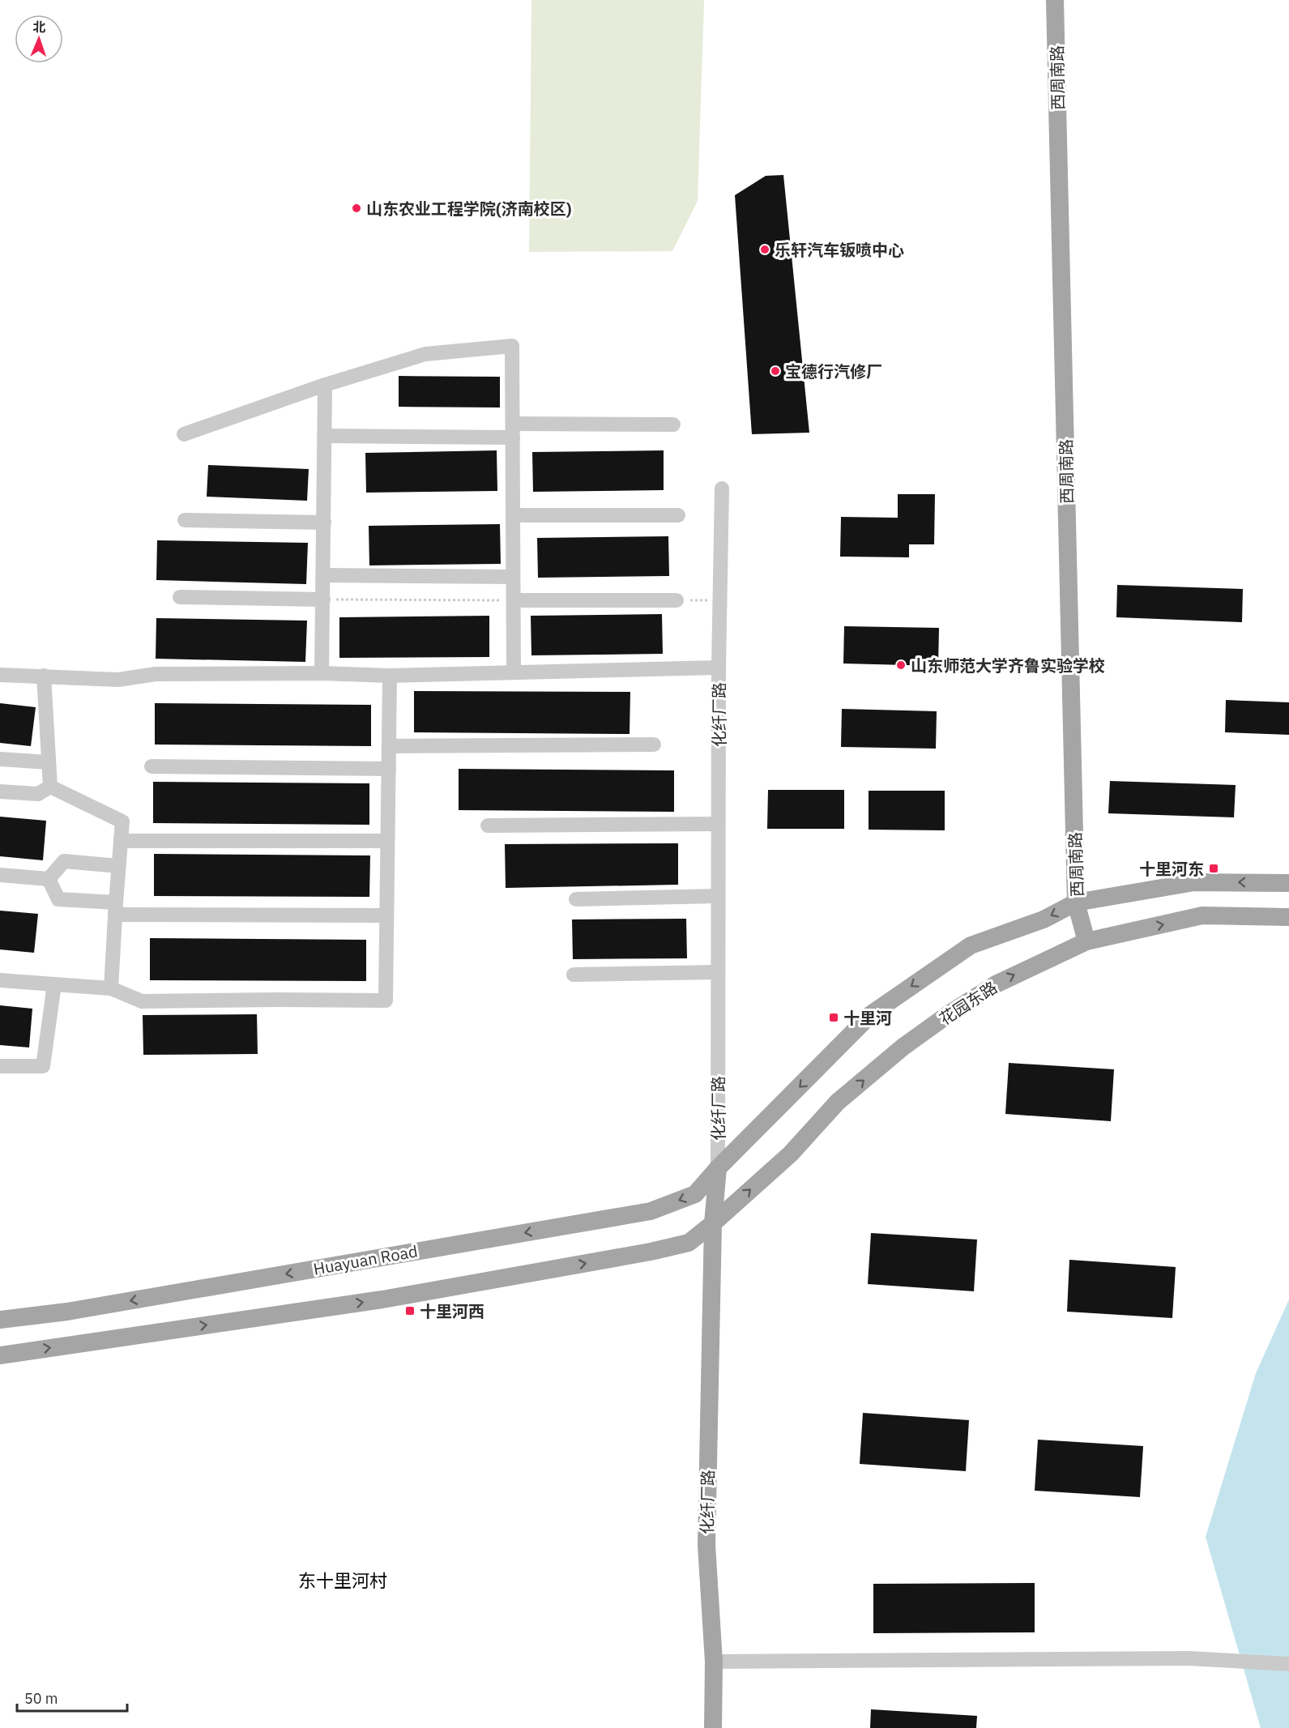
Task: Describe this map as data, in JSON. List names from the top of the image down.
{
  "streets": {
    "main road": [
      "西周南路",
      "化纤厂路",
      "花园东路",
      "Huayuan Road"
    ]
  },
  "crossings": [
    ["西周南路", "花园东路"],
    ["化纤厂路", "花园东路"],
    ["化纤厂路", "Huayuan Road"]
  ],
  "districts": ["东十里河村"],
  "places": {
    "other": [
      "山东农业工程学院(济南校区)",
      "乐轩汽车钣喷中心",
      "宝德行汽修厂",
      "山东师范大学齐鲁实验学校"
    ],
    "transit": ["十里河东", "十里河", "十里河西"]
  },
  "scale_bar": "50 m",
  "north": "top"
}
